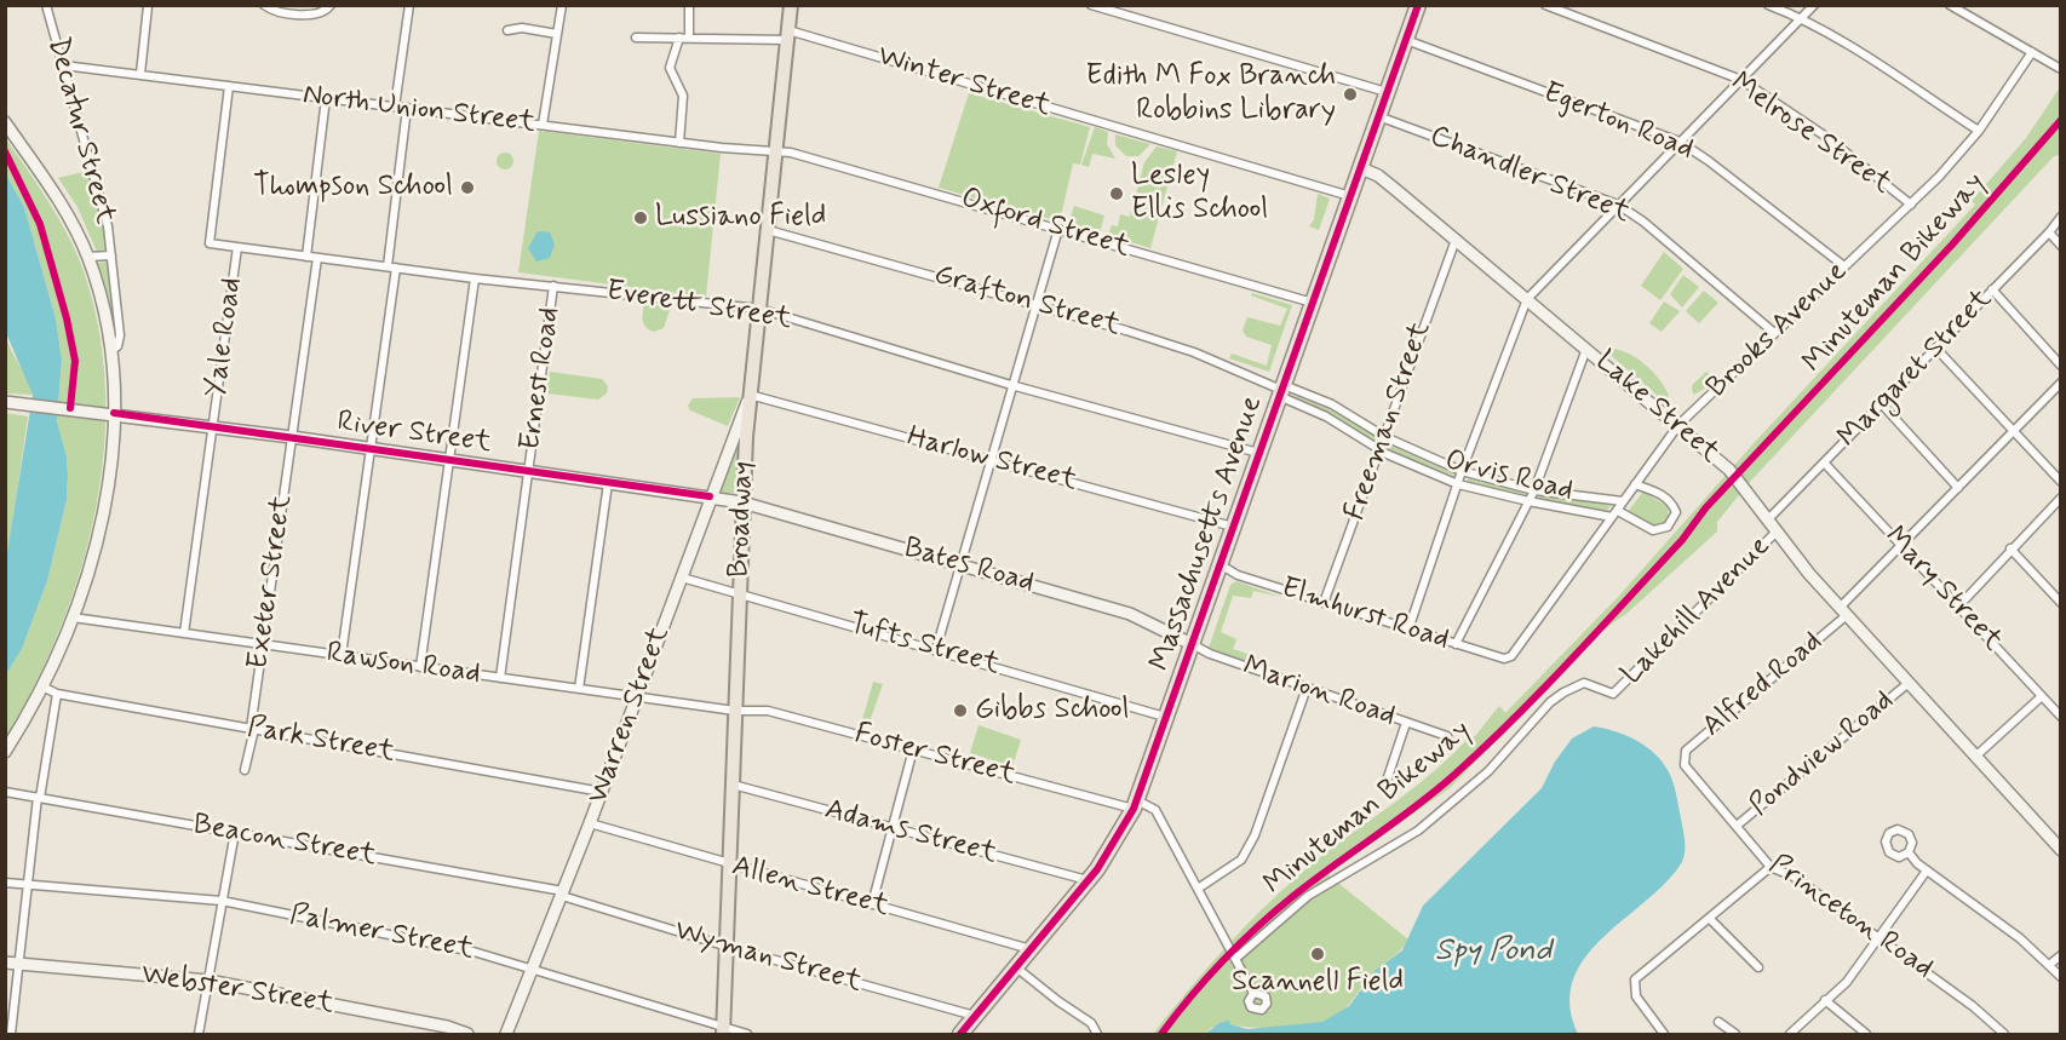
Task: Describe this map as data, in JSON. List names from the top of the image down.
{
  "streets": {
    "highway": ["Massachusetts Avenue"],
    "main road": [
      "Lake Street",
      "River Street",
      "Broadway",
      "Bates Road",
      "Warren Street",
      "Webster Street"
    ],
    "street": [
      "Winter Street",
      "North Union Street",
      "Egerton Road",
      "Decatur Street",
      "Melrose Street",
      "Chandler Street",
      "Oxford Street",
      "Grafton Street",
      "Everett Street",
      "Brooks Avenue",
      "Yale Road",
      "Margaret Street",
      "Ernest Road",
      "Freeman Street",
      "Harlow Street",
      "Orvis Road",
      "Exeter Street",
      "Mary Street",
      "Lakehill Avenue",
      "Elmhurst Road",
      "Tufts Street",
      "Rawson Road",
      "Alfred Road",
      "Marion Road",
      "Park Street",
      "Pondview Road",
      "Foster Street",
      "Adams Street",
      "Beacon Street",
      "Allen Street",
      "Princeton Road",
      "Palmer Street",
      "Wyman Street"
    ],
    "cycle path": ["Minuteman Bikeway"]
  },
  "crossings": [
    ["Winter Street", "Broadway"],
    ["Winter Street", "Massachusetts Avenue"],
    ["North Union Street", "Decatur Street"],
    ["North Union Street", "Oxford Street"],
    ["North Union Street", "Everett Street"],
    ["North Union Street", "Broadway"],
    ["Egerton Road", "Brooks Avenue"],
    ["Egerton Road", "Massachusetts Avenue"],
    ["Melrose Street", "Brooks Avenue"],
    ["Chandler Street", "Brooks Avenue"],
    ["Chandler Street", "Massachusetts Avenue"],
    ["Oxford Street", "Broadway"],
    ["Oxford Street", "Massachusetts Avenue"],
    ["Grafton Street", "Orvis Road"],
    ["Grafton Street", "Broadway"],
    ["Grafton Street", "Massachusetts Avenue"],
    ["Everett Street", "Yale Road"],
    ["Everett Street", "Ernest Road"],
    ["Everett Street", "Broadway"],
    ["Everett Street", "Massachusetts Avenue"],
    ["Everett Street", "Exeter Street"],
    ["Brooks Avenue", "Lake Street"],
    ["Brooks Avenue", "Orvis Road"],
    ["Brooks Avenue", "Elmhurst Road"],
    ["Yale Road", "River Street"],
    ["Yale Road", "Rawson Road"],
    ["Margaret Street", "Lake Street"],
    ["Margaret Street", "Mary Street"],
    ["Ernest Road", "River Street"],
    ["Ernest Road", "Rawson Road"],
    ["Lake Street", "Freeman Street"],
    ["Lake Street", "Massachusetts Avenue"],
    ["Lake Street", "Lakehill Avenue"],
    ["Lake Street", "Alfred Road"],
    ["Lake Street", "Pondview Road"],
    ["Freeman Street", "Orvis Road"],
    ["Freeman Street", "Elmhurst Road"],
    ["River Street", "Broadway"],
    ["River Street", "Bates Road"],
    ["River Street", "Exeter Street"],
    ["River Street", "Warren Street"],
    ["Harlow Street", "Broadway"],
    ["Harlow Street", "Massachusetts Avenue"],
    ["Harlow Street", "Warren Street"],
    ["Orvis Road", "Massachusetts Avenue"],
    ["Broadway", "Bates Road"],
    ["Broadway", "Tufts Street"],
    ["Broadway", "Rawson Road"],
    ["Broadway", "Warren Street"],
    ["Broadway", "Foster Street"],
    ["Broadway", "Adams Street"],
    ["Broadway", "Allen Street"],
    ["Broadway", "Palmer Street"],
    ["Broadway", "Wyman Street"],
    ["Massachusetts Avenue", "Bates Road"],
    ["Massachusetts Avenue", "Elmhurst Road"],
    ["Massachusetts Avenue", "Tufts Street"],
    ["Massachusetts Avenue", "Marion Road"],
    ["Massachusetts Avenue", "Foster Street"],
    ["Massachusetts Avenue", "Adams Street"],
    ["Massachusetts Avenue", "Allen Street"],
    ["Massachusetts Avenue", "Wyman Street"],
    ["Bates Road", "Marion Road"],
    ["Exeter Street", "Rawson Road"],
    ["Exeter Street", "Park Street"],
    ["Mary Street", "Alfred Road"],
    ["Tufts Street", "Warren Street"],
    ["Rawson Road", "Warren Street"],
    ["Rawson Road", "Foster Street"],
    ["Alfred Road", "Princeton Road"],
    ["Warren Street", "Park Street"],
    ["Warren Street", "Beacon Street"],
    ["Warren Street", "Allen Street"],
    ["Warren Street", "Palmer Street"],
    ["Warren Street", "Wyman Street"],
    ["Pondview Road", "Princeton Road"],
    ["Beacon Street", "Wyman Street"]
  ],
  "water": ["Spy Pond"],
  "places": [
    "Edith M Fox Branch Robbins Library",
    "Thompson School",
    "Lesley Ellis School",
    "Lussiano Field",
    "Gibbs School",
    "Scannell Field"
  ]
}
